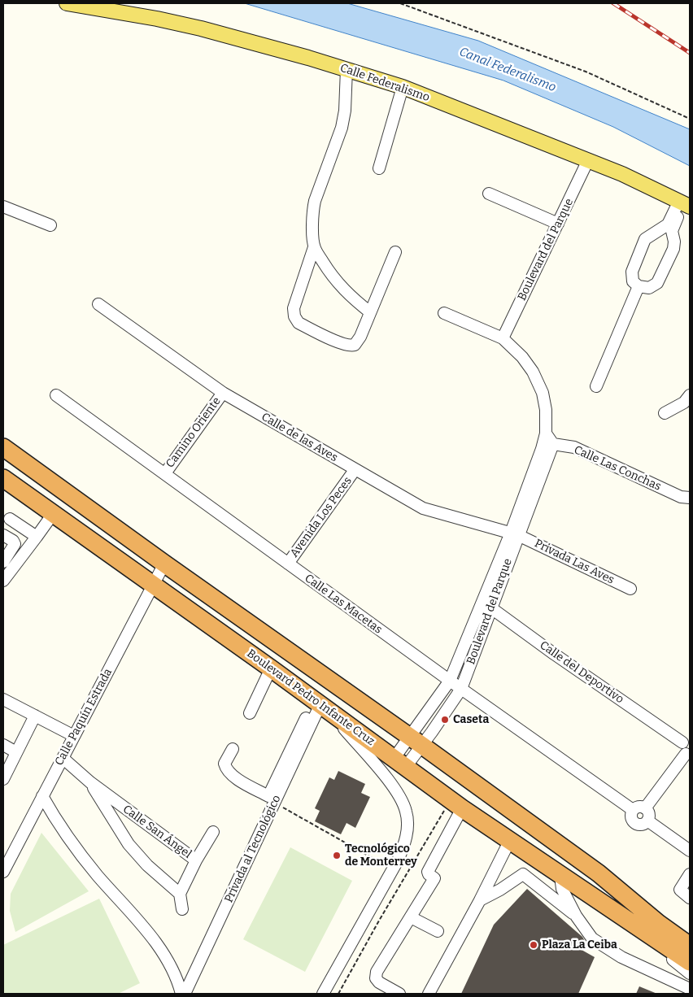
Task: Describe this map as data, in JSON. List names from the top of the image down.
{
  "streets": {
    "highway": ["Boulevard Pedro Infante Cruz"],
    "main road": ["Calle Federalismo"],
    "street": [
      "Boulevard del Parque",
      "Camino Oriente",
      "Calle de las Aves",
      "Calle Las Conchas",
      "Avenida Los Peces",
      "Privada Las Aves",
      "Calle Las Macetas",
      "Calle del Deportivo",
      "Calle Paquín Estrada",
      "Calle San Ángel",
      "Privada al Tecnológico"
    ]
  },
  "crossings": [
    ["Calle Federalismo", "Boulevard del Parque"],
    ["Boulevard del Parque", "Calle de las Aves"],
    ["Boulevard del Parque", "Calle Las Conchas"],
    ["Boulevard del Parque", "Privada Las Aves"],
    ["Boulevard del Parque", "Calle Las Macetas"],
    ["Boulevard del Parque", "Calle del Deportivo"],
    ["Boulevard del Parque", "Boulevard Pedro Infante Cruz"],
    ["Camino Oriente", "Calle de las Aves"],
    ["Camino Oriente", "Calle Las Macetas"],
    ["Calle de las Aves", "Avenida Los Peces"],
    ["Calle de las Aves", "Privada Las Aves"],
    ["Avenida Los Peces", "Calle Las Macetas"],
    ["Boulevard Pedro Infante Cruz", "Calle Paquín Estrada"],
    ["Boulevard Pedro Infante Cruz", "Privada al Tecnológico"],
    ["Calle Paquín Estrada", "Calle San Ángel"]
  ],
  "water": ["Canal Federalismo"],
  "places": ["Caseta", "Tecnológico de Monterrey", "Plaza La Ceiba"]
}
